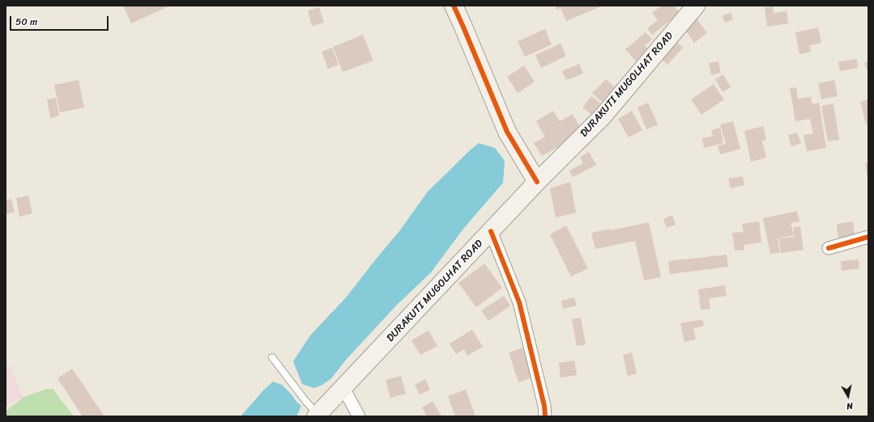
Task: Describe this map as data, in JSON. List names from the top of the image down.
{
  "streets": {
    "main road": ["DURAKUTI MUGOLHAT ROAD"]
  },
  "scale_bar": "50 m",
  "north": "bottom"
}
